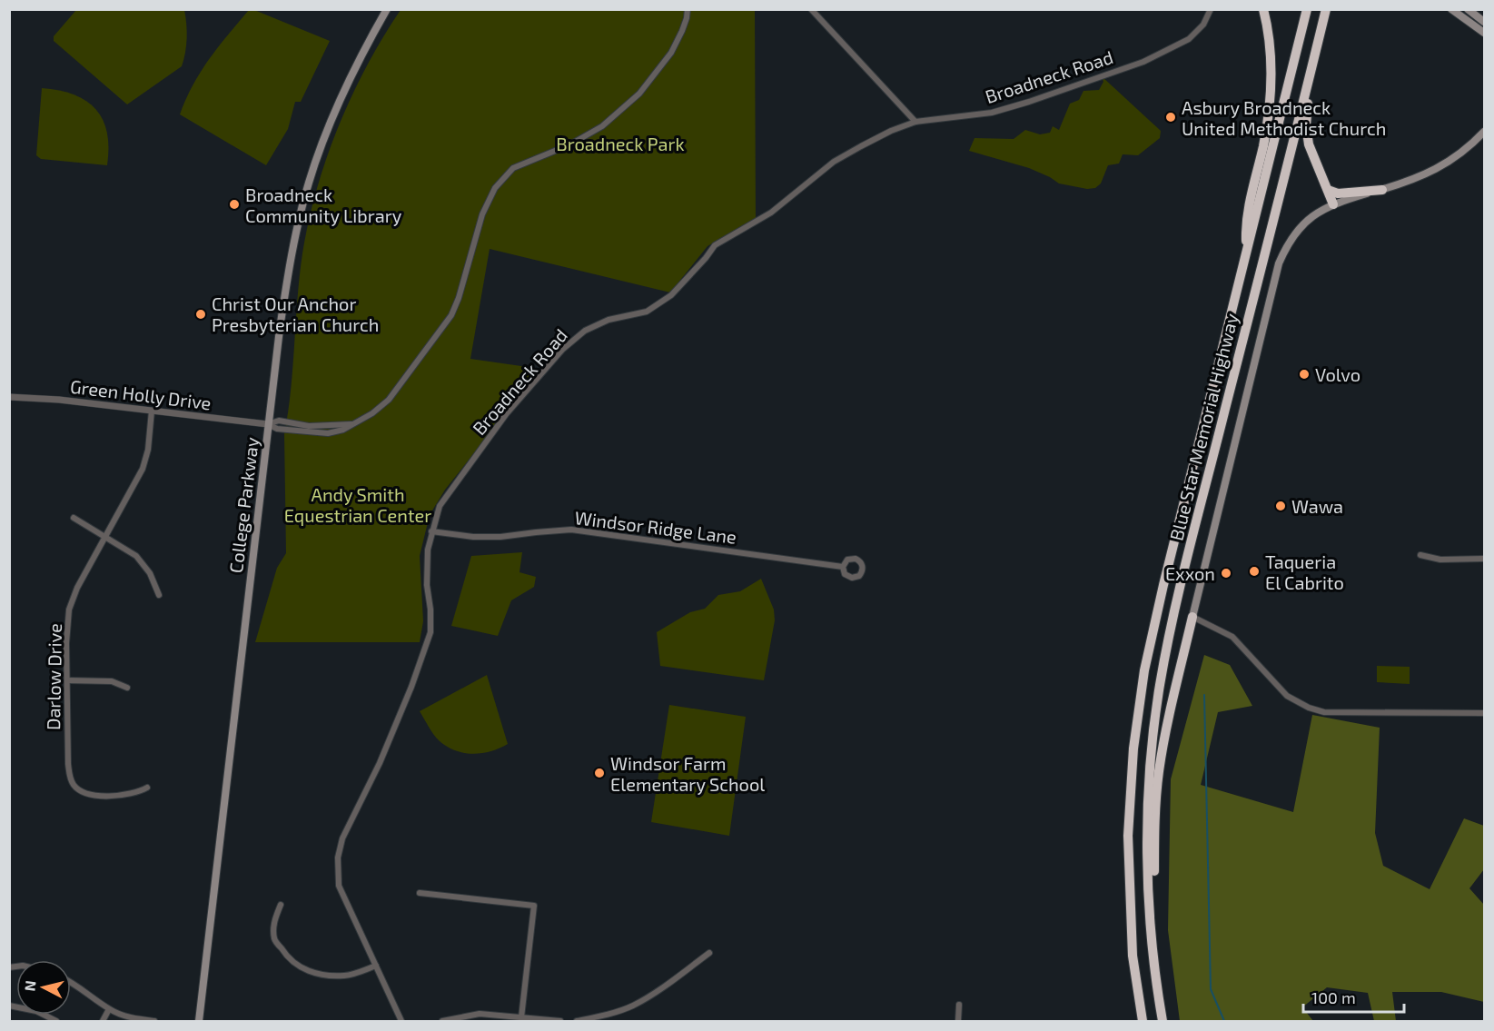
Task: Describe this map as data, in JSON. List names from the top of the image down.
{
  "streets": {
    "highway": ["Blue Star Memorial Highway"],
    "main road": ["College Parkway"],
    "street": [
      "Broadneck Road",
      "Green Holly Drive",
      "Windsor Ridge Lane",
      "Darlow Drive"
    ]
  },
  "crossings": [
    ["Broadneck Road", "Windsor Ridge Lane"],
    ["Green Holly Drive", "College Parkway"],
    ["Green Holly Drive", "Darlow Drive"]
  ],
  "parks": ["Broadneck Park", "Andy Smith Equestrian Center"],
  "places": [
    "Asbury Broadneck United Methodist Church",
    "Broadneck Community Library",
    "Christ Our Anchor Presbyterian Church",
    "Volvo",
    "Wawa",
    "Taqueria El Cabrito",
    "Exxon",
    "Windsor Farm Elementary School"
  ],
  "scale_bar": "100 m",
  "north": "left"
}
